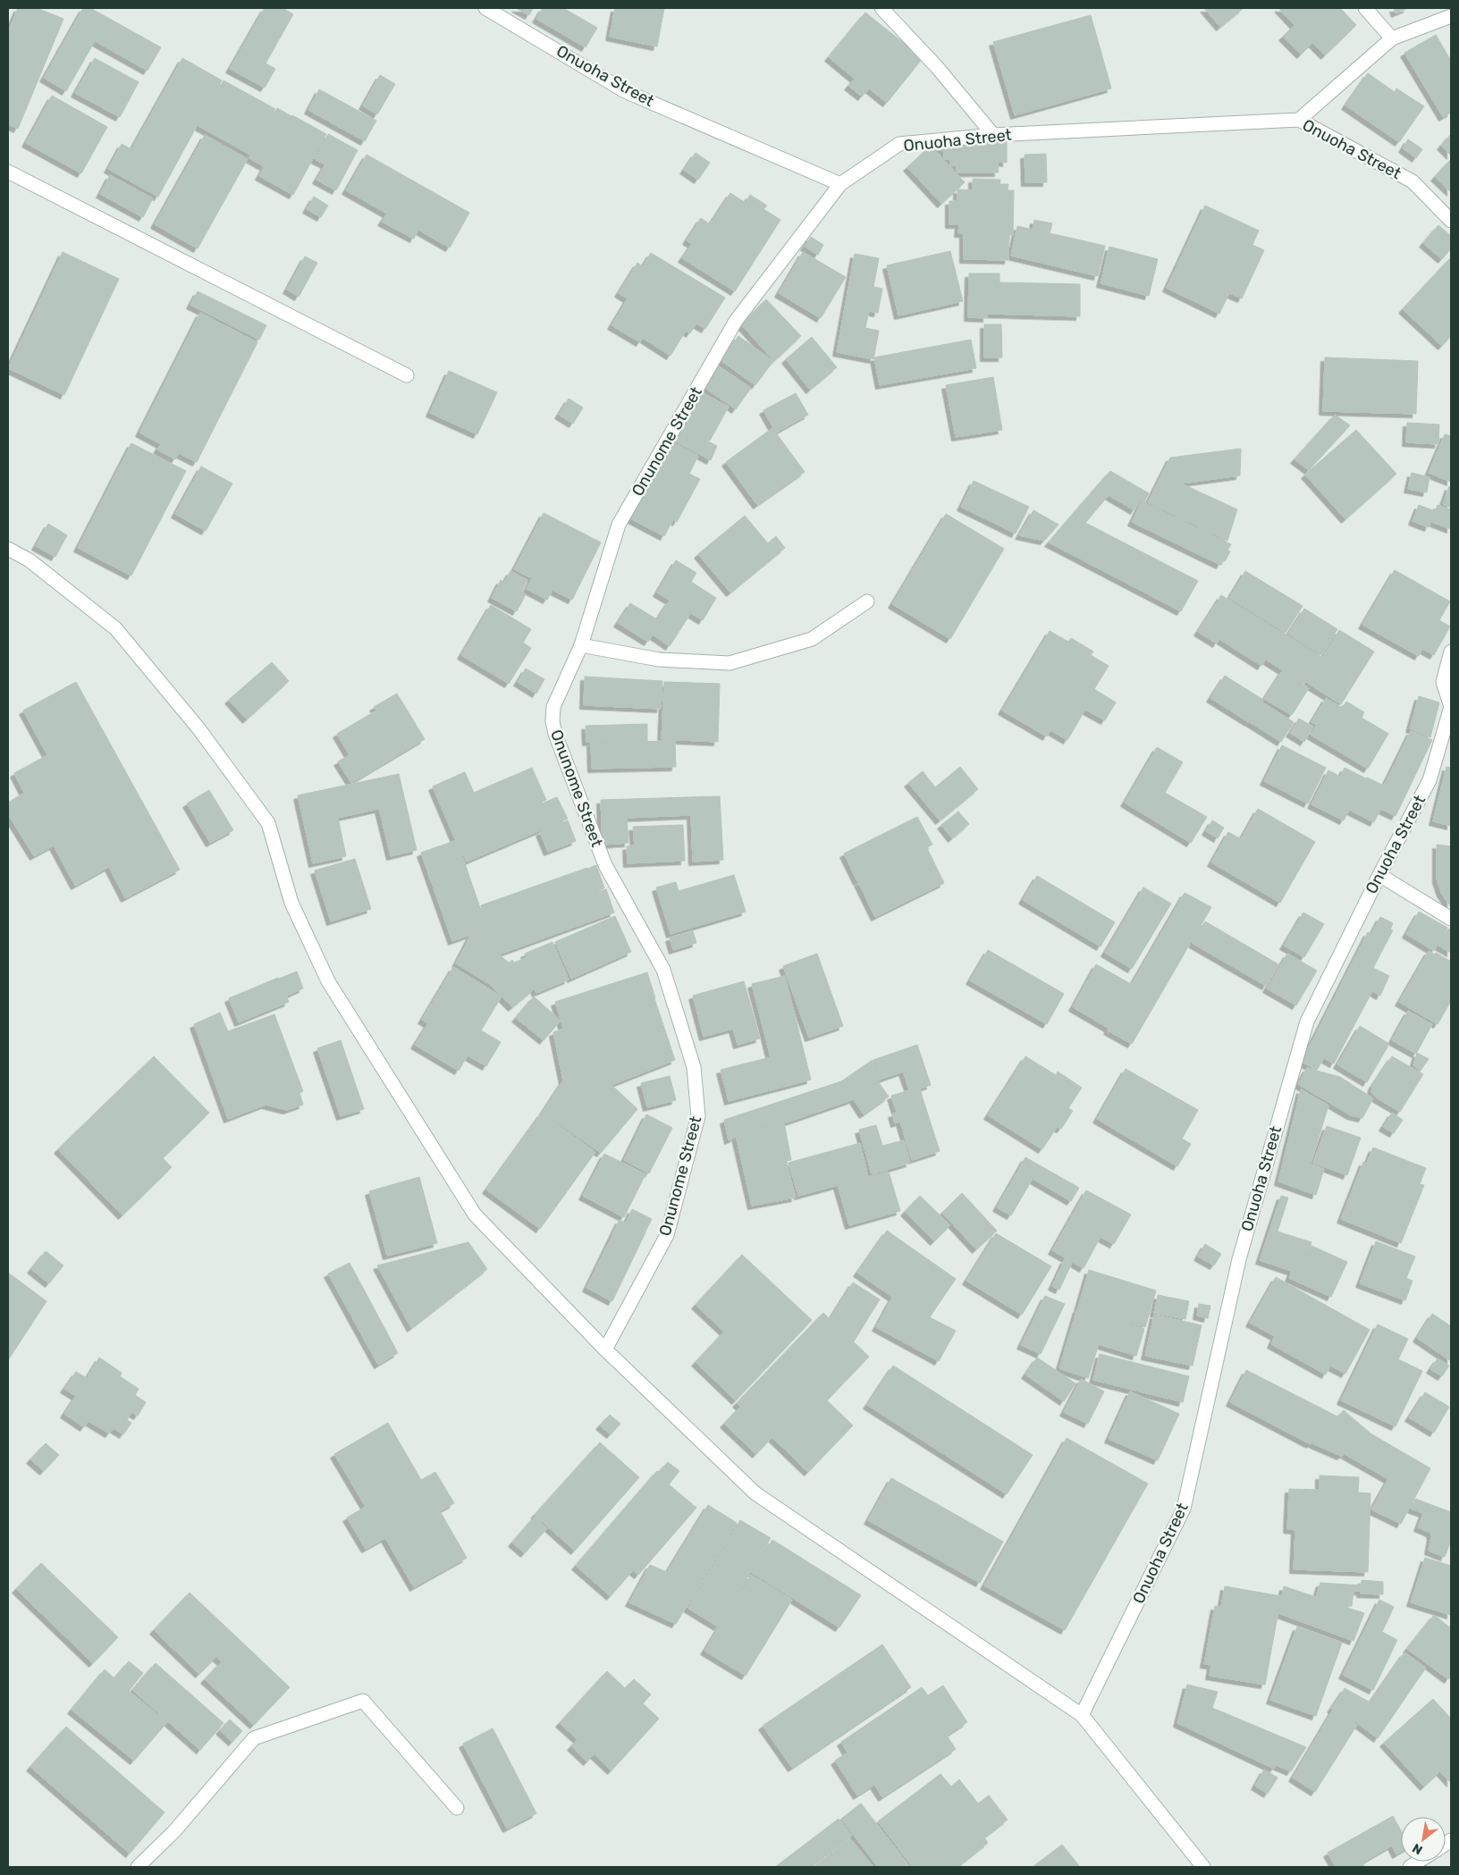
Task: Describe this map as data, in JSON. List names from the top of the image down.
{
  "streets": {
    "street": ["Onuoha Street", "Onunome Street"]
  },
  "crossings": [
    ["Onuoha Street", "Onunome Street"]
  ],
  "north": "bottom left"
}
